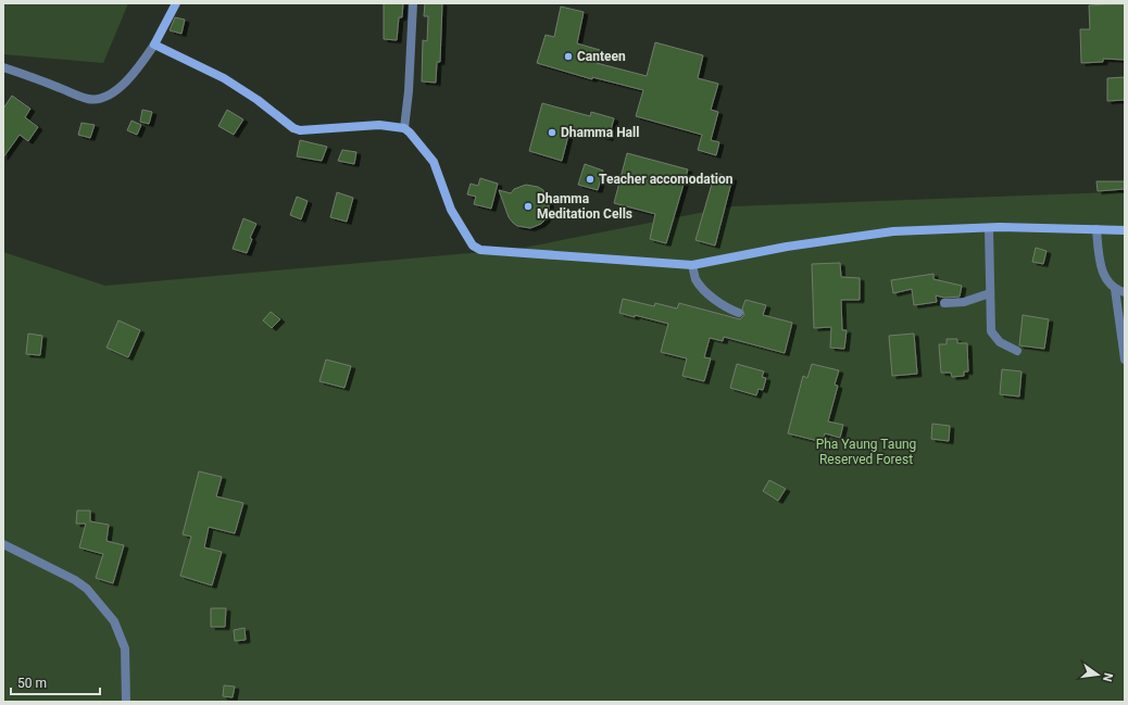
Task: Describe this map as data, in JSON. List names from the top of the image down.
{
  "parks": ["Pha Yaung Taung Reserved Forest"],
  "places": [
    "Canteen",
    "Dhamma Hall",
    "Teacher accomodation",
    "Dhamma Meditation Cells"
  ],
  "scale_bar": "50 m",
  "north": "right"
}
